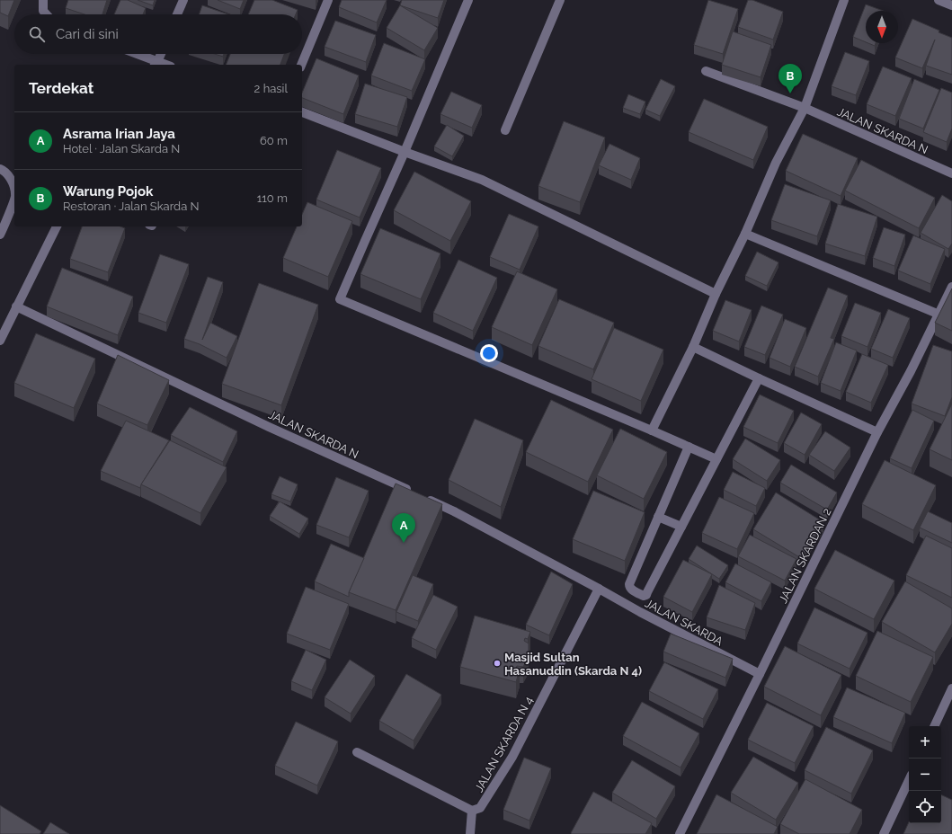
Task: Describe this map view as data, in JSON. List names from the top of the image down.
{
  "streets": {
    "street": [
      "JALAN SKARDA N",
      "JALAN SKARDAN 2",
      "JALAN SKARDA",
      "JALAN SKARDA N 4"
    ]
  },
  "crossings": [
    ["JALAN SKARDA N", "JALAN SKARDA"],
    ["JALAN SKARDA N", "JALAN SKARDA N 4"],
    ["JALAN SKARDAN 2", "JALAN SKARDA"],
    ["JALAN SKARDA", "JALAN SKARDA N 4"]
  ],
  "places": ["Masjid Sultan Hasanuddin (Skarda N 4)"],
  "north": "bottom",
  "page": {
    "search": "Cari di sini",
    "pins": ["B", "A"],
    "heading": ["Terdekat", "2 hasil"],
    "list": [
      {
        "mark": "A",
        "name": "Asrama Irian Jaya",
        "note": "Hotel · Jalan Skarda N",
        "value": "60 m"
      },
      {
        "mark": "B",
        "name": "Warung Pojok",
        "note": "Restoran · Jalan Skarda N",
        "value": "110 m"
      }
    ],
    "map_buttons": ["+", "−"]
  }
}
